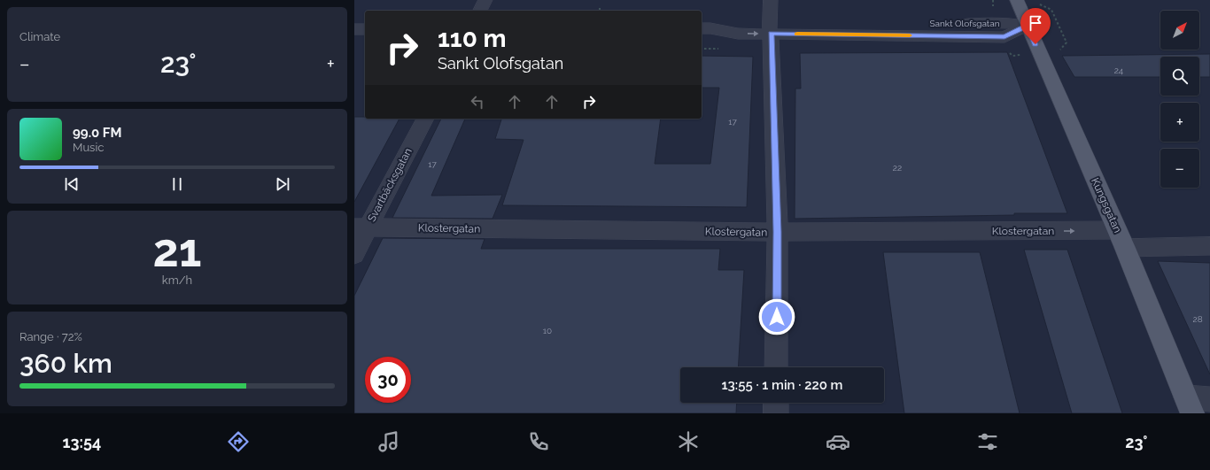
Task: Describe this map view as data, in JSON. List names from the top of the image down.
{
  "streets": {
    "main road": ["Kungsgatan"],
    "street": ["Sankt Olofsgatan", "Svartbäcksgatan", "Klostergatan"]
  },
  "crossings": [
    ["Sankt Olofsgatan", "Kungsgatan"],
    ["Svartbäcksgatan", "Klostergatan"],
    ["Kungsgatan", "Klostergatan"]
  ],
  "one_way": ["Klostergatan"],
  "house_numbers": [
    "24",
    "17",
    "17",
    "22",
    "28",
    "10"
  ],
  "north": "top right",
  "page": {
    "tile": [
      "Climate",
      ["21", "km/h"],
      ["Range · 72%", "360 km"]
    ],
    "map_buttons": ["+", "−"],
    "turn": ["110 m", "Sankt Olofsgatan"],
    "heat": ["−", "23°", "+"],
    "song": ["99.0 FM", "Music"],
    "limit": "30",
    "trip": "13:55 · 1 min · 220 m",
    "tabs": ["13:54", "23°"]
  }
}
